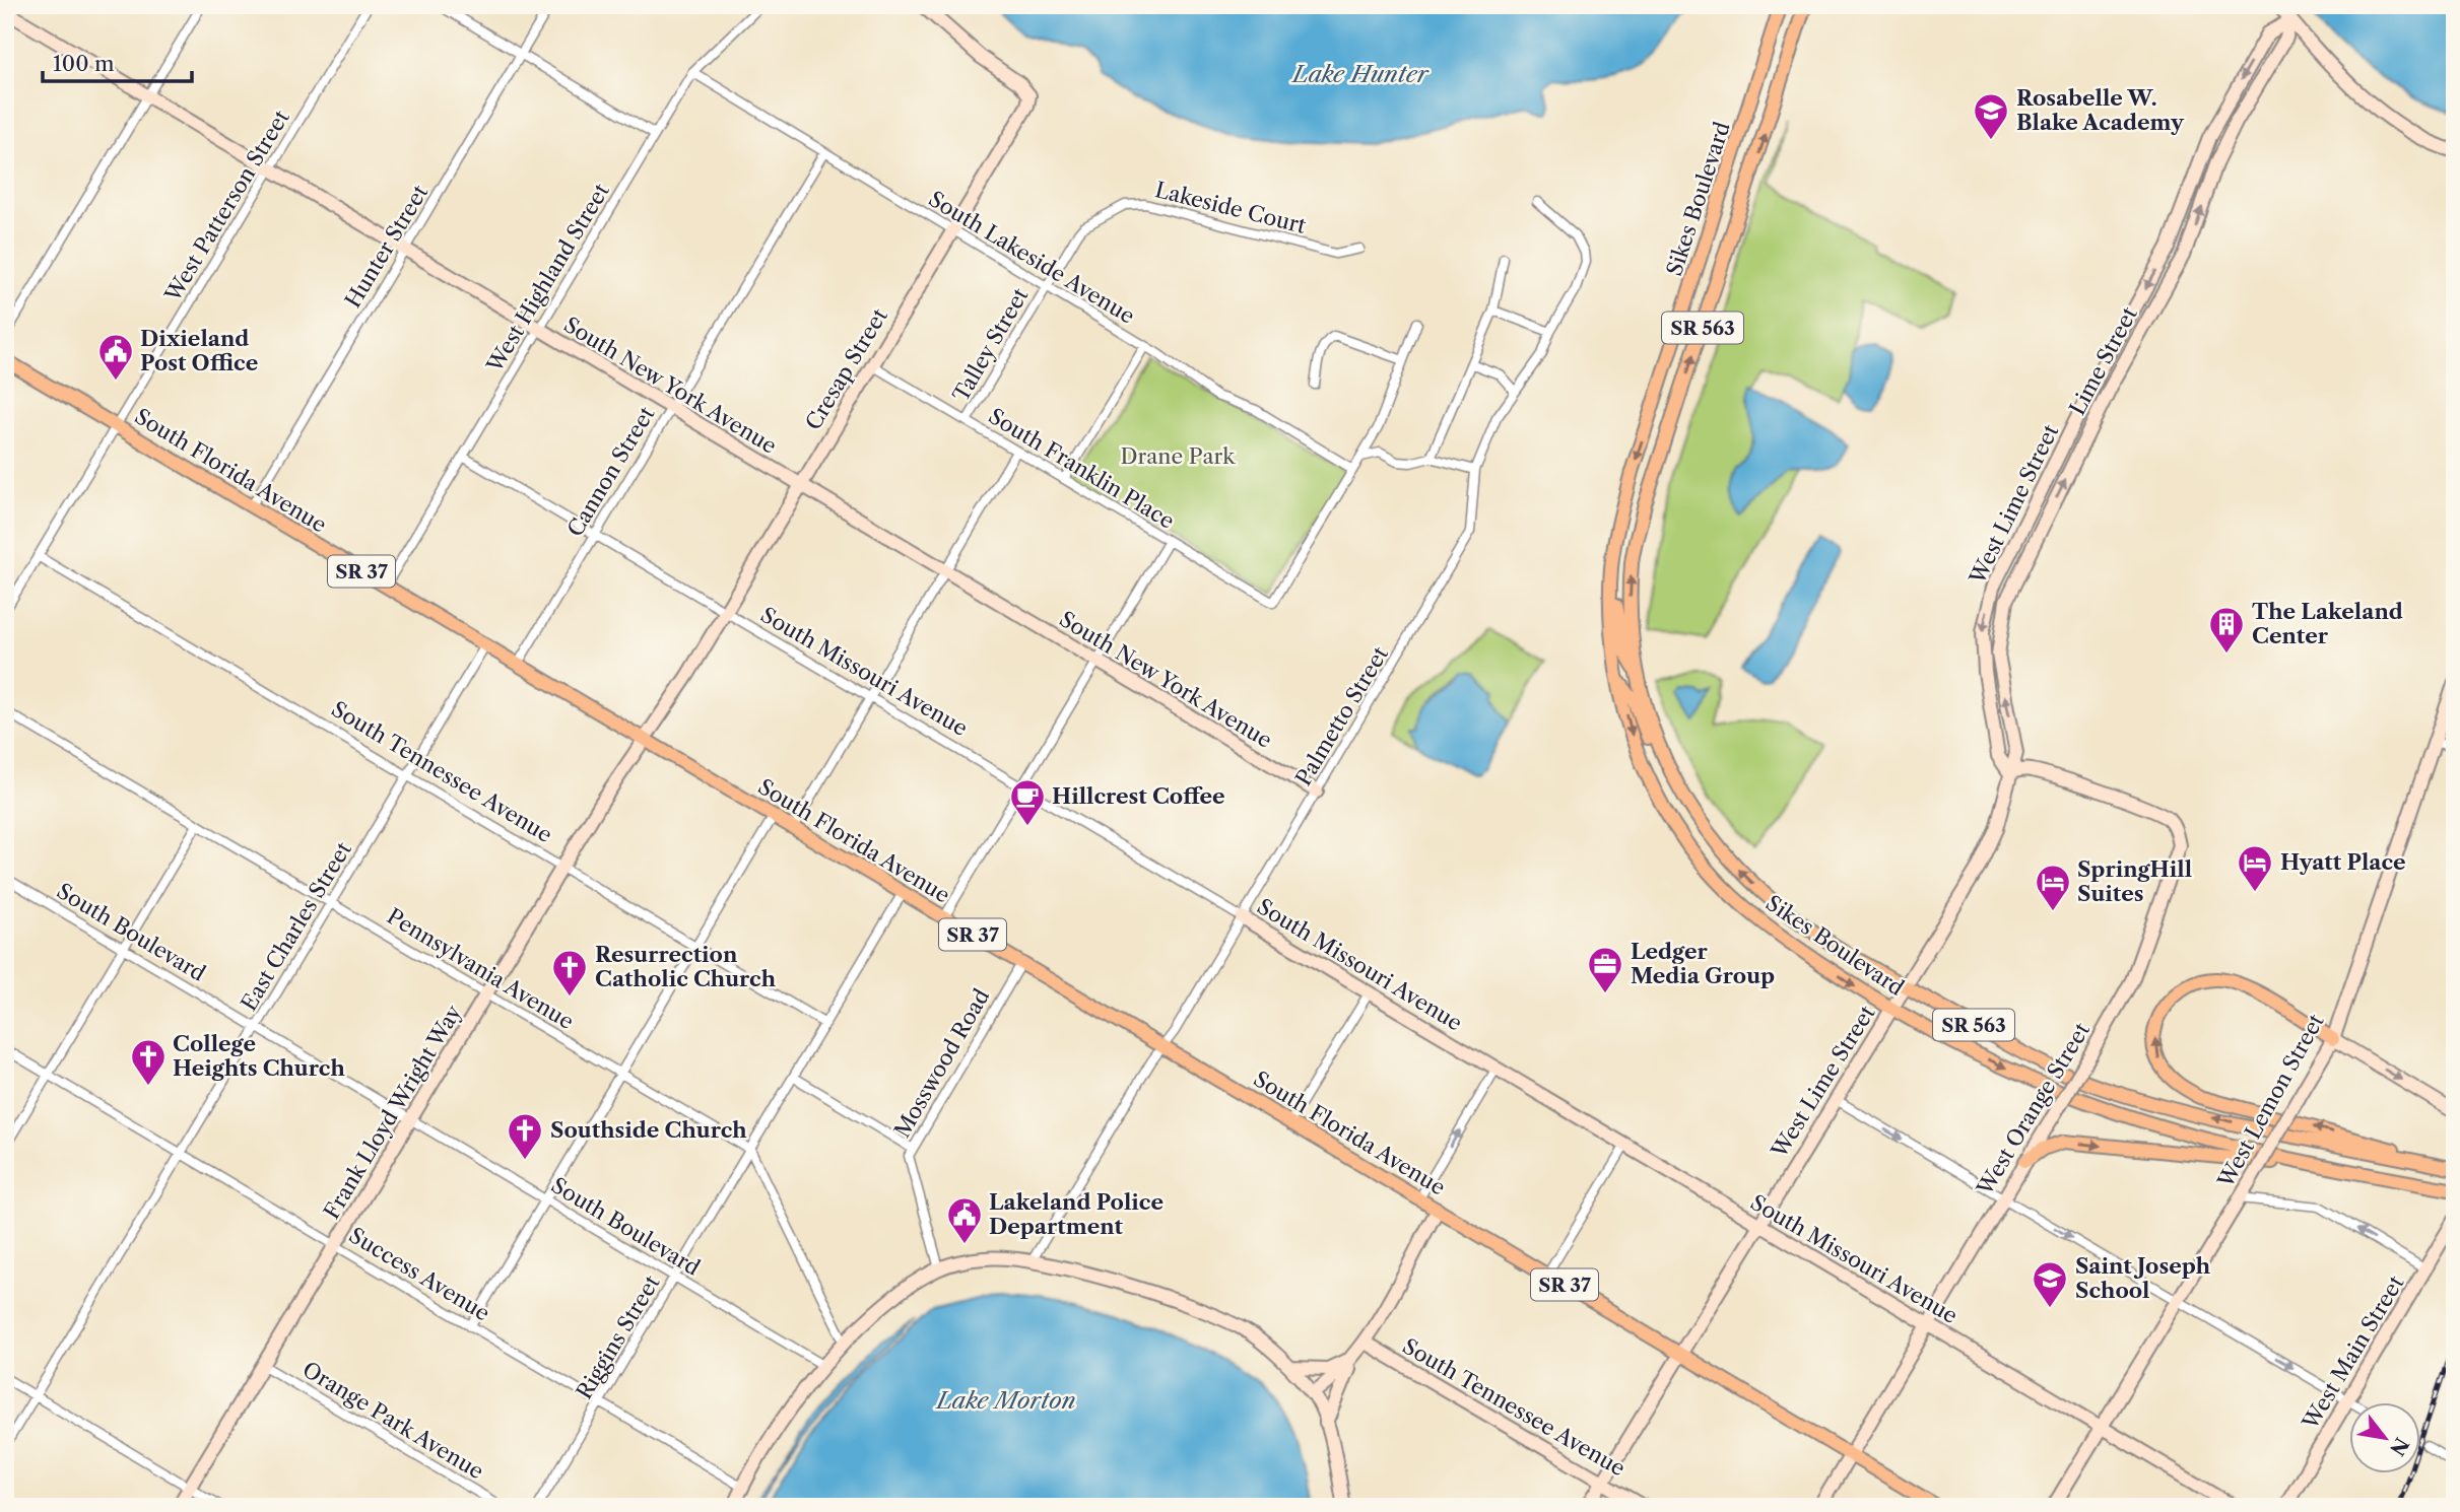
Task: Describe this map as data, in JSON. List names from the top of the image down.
{
  "streets": {
    "main road": [
      "Sikes Boulevard",
      "SR 563",
      "South Florida Avenue",
      "SR 37"
    ],
    "street": [
      "West Patterson Street",
      "Lakeside Court",
      "Hunter Street",
      "South Lakeside Avenue",
      "West Highland Street",
      "Talley Street",
      "Cresap Street",
      "South New York Avenue",
      "South Franklin Place",
      "Cannon Street",
      "West Lime Street",
      "South Missouri Avenue",
      "Palmetto Street",
      "South Tennessee Avenue",
      "East Charles Street",
      "South Boulevard",
      "Pennsylvania Avenue",
      "Mosswood Road",
      "West Lemon Street",
      "West Orange Street",
      "Frank Lloyd Wright Way",
      "Success Avenue",
      "Riggins Street",
      "West Main Street",
      "Orange Park Avenue"
    ]
  },
  "crossings": [
    ["Sikes Boulevard", "West Lime Street"],
    ["West Patterson Street", "South New York Avenue"],
    ["West Patterson Street", "South Florida Avenue"],
    ["West Patterson Street", "South Tennessee Avenue"],
    ["Lakeside Court", "South Lakeside Avenue"],
    ["Lakeside Court", "Talley Street"],
    ["Hunter Street", "South New York Avenue"],
    ["Hunter Street", "South Florida Avenue"],
    ["South Lakeside Avenue", "West Highland Street"],
    ["South Lakeside Avenue", "Talley Street"],
    ["South Lakeside Avenue", "Cresap Street"],
    ["South Lakeside Avenue", "South Franklin Place"],
    ["South Lakeside Avenue", "Cannon Street"],
    ["West Highland Street", "South New York Avenue"],
    ["West Highland Street", "South Florida Avenue"],
    ["West Highland Street", "South Missouri Avenue"],
    ["Talley Street", "South Franklin Place"],
    ["Cresap Street", "South New York Avenue"],
    ["Cresap Street", "South Franklin Place"],
    ["Cresap Street", "South Florida Avenue"],
    ["Cresap Street", "South Missouri Avenue"],
    ["Cresap Street", "Frank Lloyd Wright Way"],
    ["South New York Avenue", "Cannon Street"],
    ["South New York Avenue", "Palmetto Street"],
    ["South Florida Avenue", "Cannon Street"],
    ["South Florida Avenue", "West Lime Street"],
    ["South Florida Avenue", "Palmetto Street"],
    ["South Florida Avenue", "East Charles Street"],
    ["South Florida Avenue", "Mosswood Road"],
    ["South Florida Avenue", "West Orange Street"],
    ["South Florida Avenue", "Frank Lloyd Wright Way"],
    ["South Florida Avenue", "Riggins Street"],
    ["Cannon Street", "South Missouri Avenue"],
    ["West Lime Street", "South Missouri Avenue"],
    ["West Lime Street", "South Tennessee Avenue"],
    ["West Lime Street", "West Orange Street"],
    ["South Missouri Avenue", "Palmetto Street"],
    ["South Missouri Avenue", "West Lemon Street"],
    ["South Missouri Avenue", "West Orange Street"],
    ["South Tennessee Avenue", "East Charles Street"],
    ["South Tennessee Avenue", "Frank Lloyd Wright Way"],
    ["South Tennessee Avenue", "Riggins Street"],
    ["East Charles Street", "South Boulevard"],
    ["East Charles Street", "Pennsylvania Avenue"],
    ["East Charles Street", "Success Avenue"],
    ["South Boulevard", "Frank Lloyd Wright Way"],
    ["South Boulevard", "Riggins Street"],
    ["Pennsylvania Avenue", "Frank Lloyd Wright Way"],
    ["Pennsylvania Avenue", "Riggins Street"],
    ["Frank Lloyd Wright Way", "Success Avenue"],
    ["Frank Lloyd Wright Way", "Orange Park Avenue"],
    ["Success Avenue", "Riggins Street"]
  ],
  "water": ["Lake Hunter", "Lake Morton"],
  "parks": ["Drane Park"],
  "places": {
    "school or university": ["Rosabelle W. Blake Academy", "Saint Joseph School"],
    "public building": ["Dixieland Post Office", "Lakeland Police Department"],
    "building": ["The Lakeland Center"],
    "cafe": ["Hillcrest Coffee"],
    "hotel": ["Hyatt Place", "SpringHill Suites"],
    "office": ["Ledger Media Group"],
    "church": ["Resurrection Catholic Church", "College Heights Church", "Southside Church"]
  },
  "scale_bar": "100 m",
  "north": "bottom right"
}
